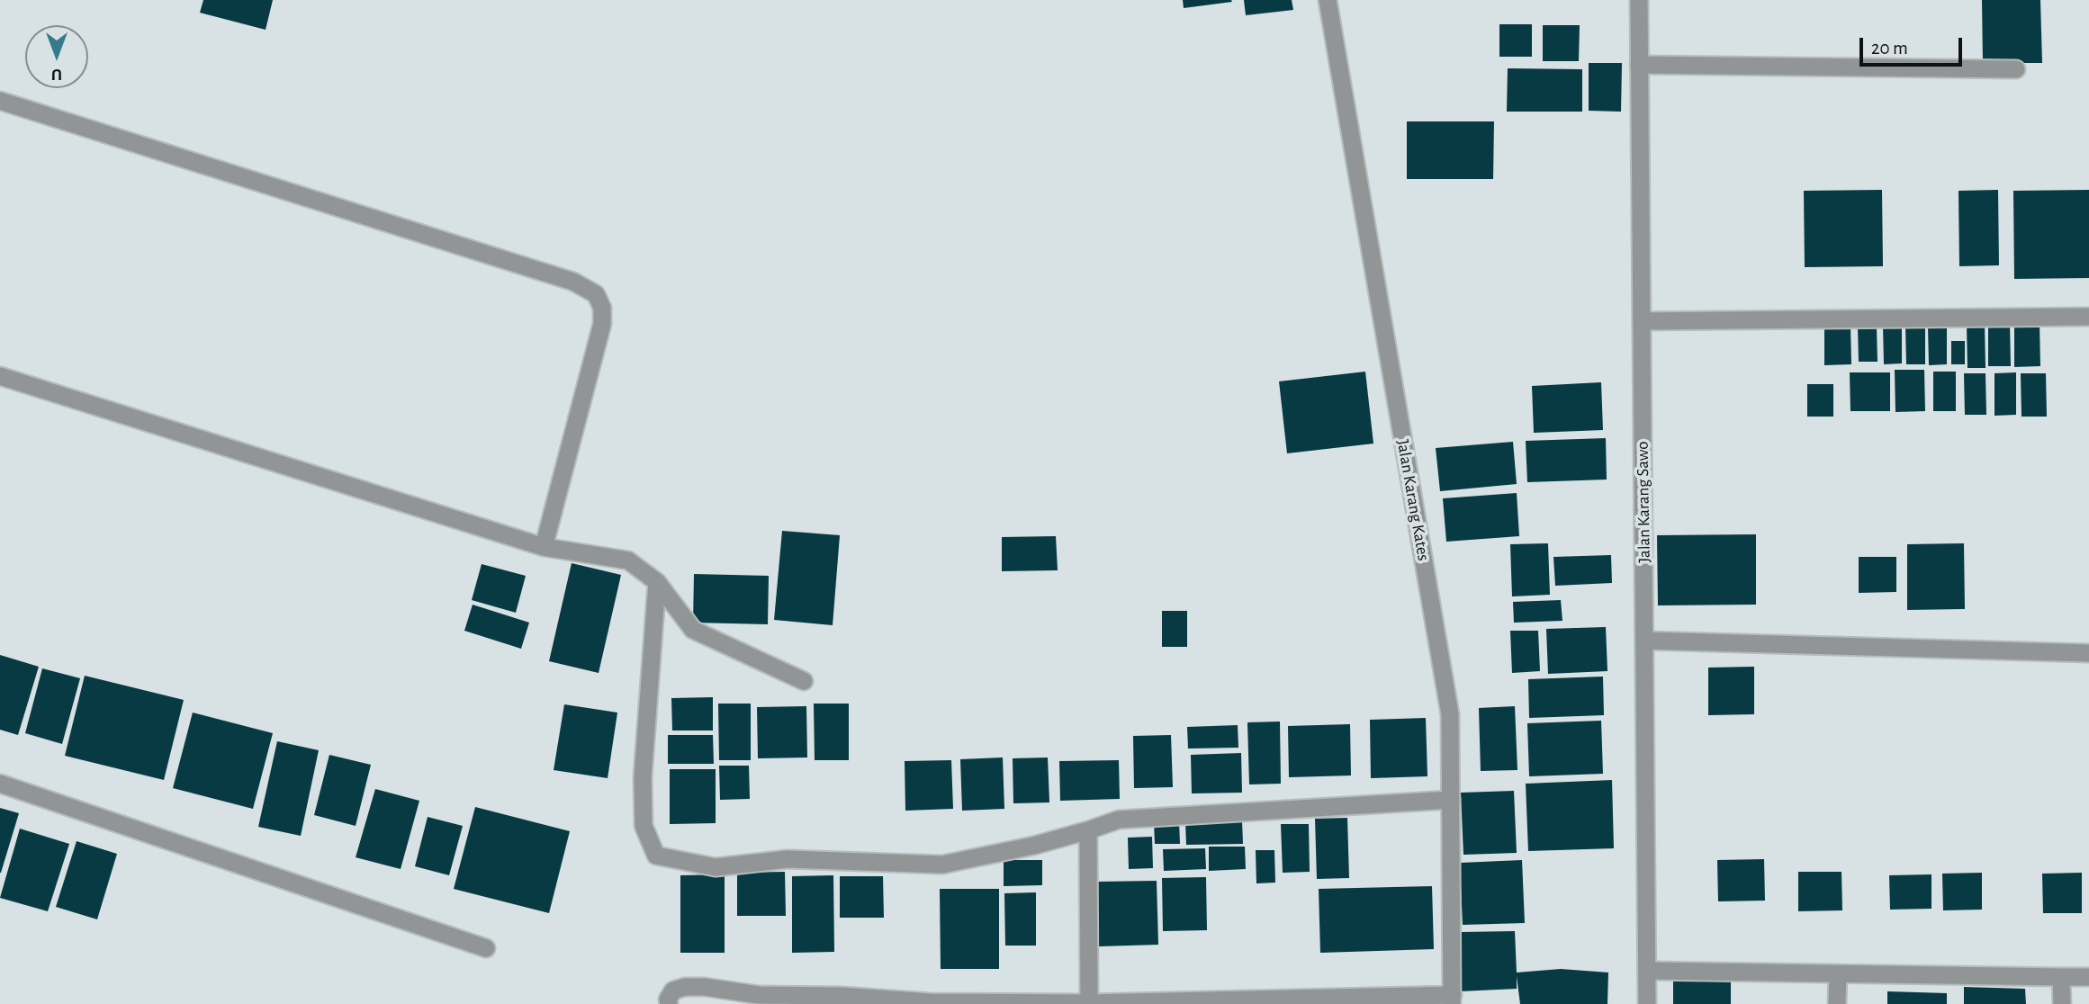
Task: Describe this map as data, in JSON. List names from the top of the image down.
{
  "streets": {
    "street": ["Jalan Karang Kates", "Jalan Karang Sawo"]
  },
  "scale_bar": "20 m",
  "north": "bottom"
}
